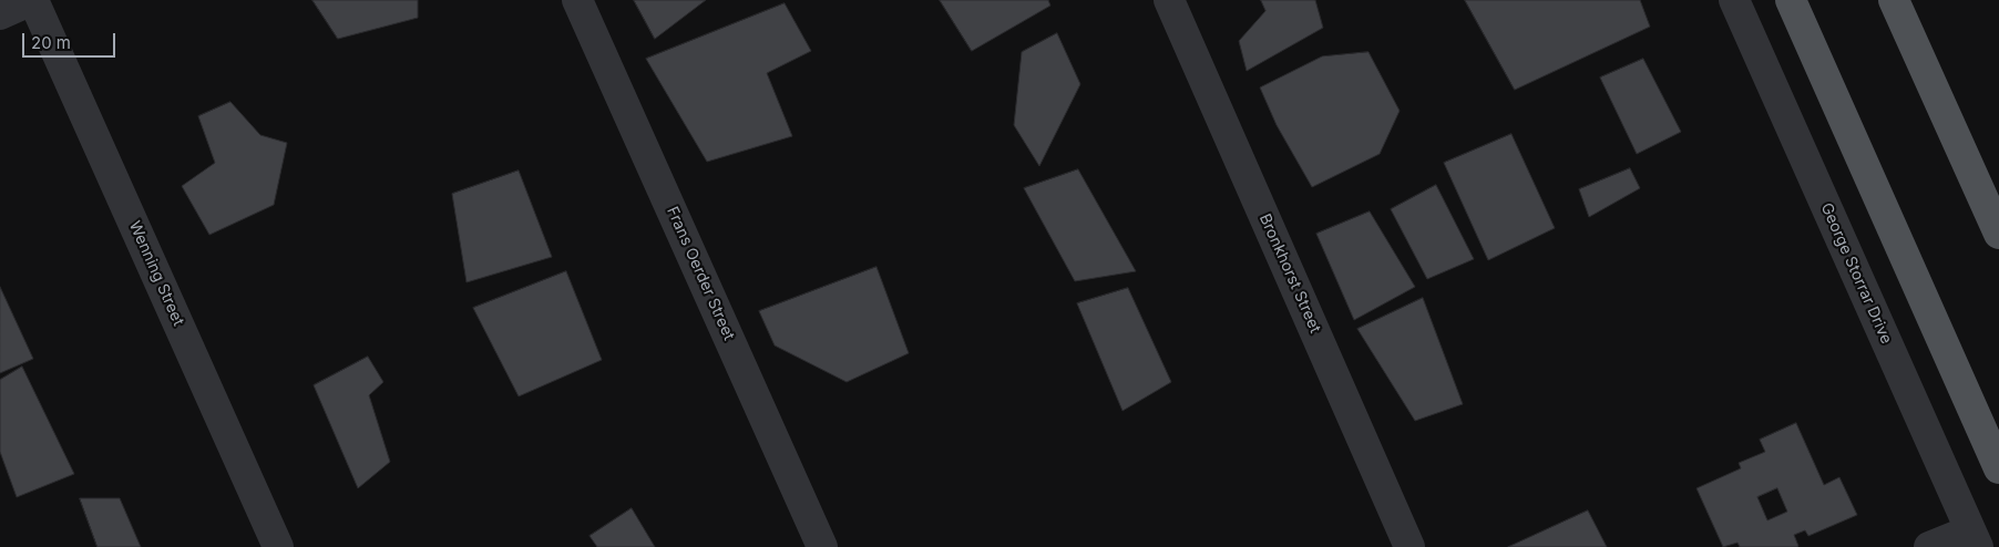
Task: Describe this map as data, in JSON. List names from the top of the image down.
{
  "streets": {
    "street": [
      "Wenning Street",
      "Frans Oerder Street",
      "Bronkhorst Street",
      "George Storrar Drive"
    ]
  },
  "scale_bar": "20 m"
}
